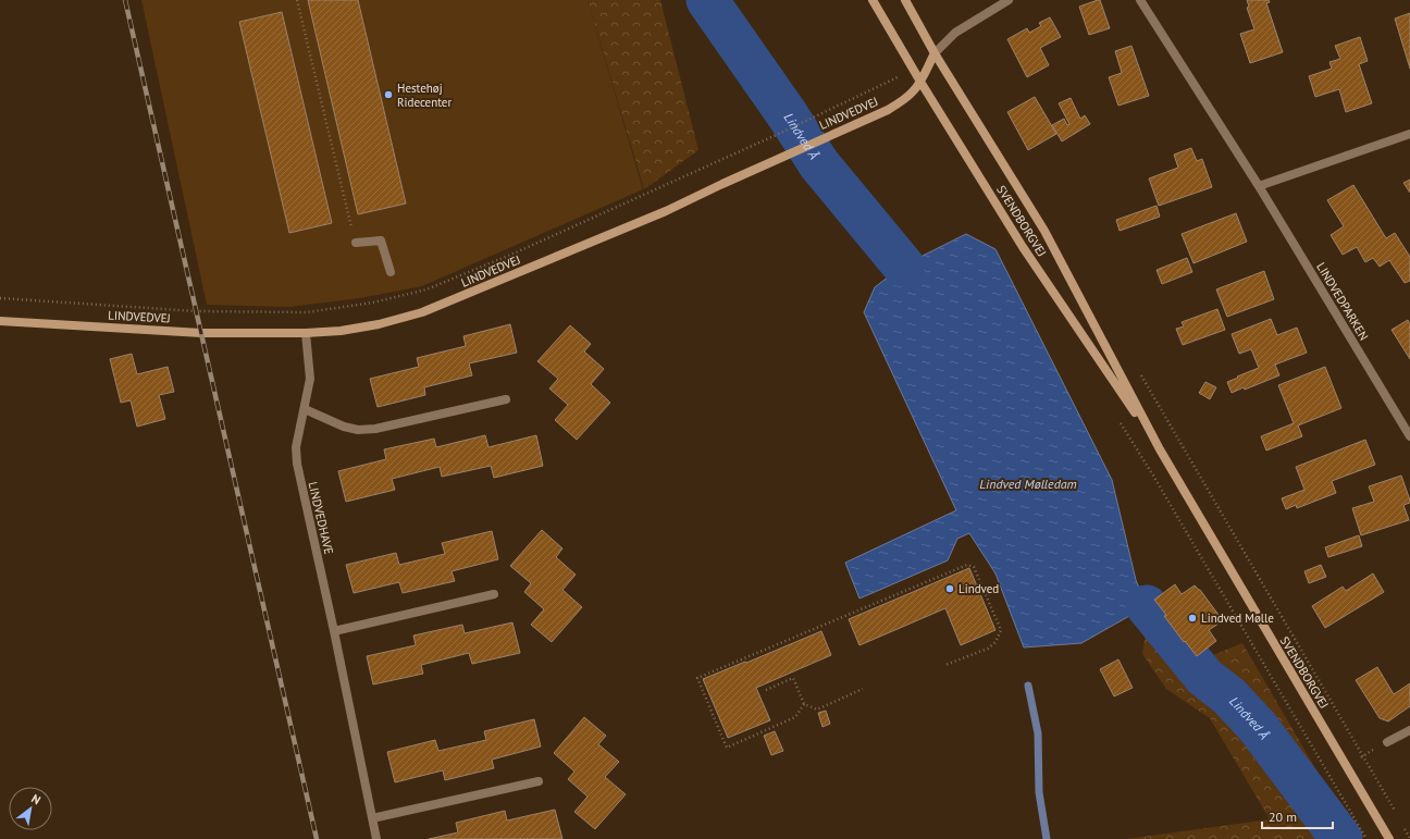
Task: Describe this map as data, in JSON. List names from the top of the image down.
{
  "streets": {
    "main road": ["LINDVEDVEJ", "SVENDBORGVEJ"],
    "street": ["LINDVEDPARKEN", "LINDVEDHAVE"]
  },
  "crossings": [
    ["LINDVEDVEJ", "SVENDBORGVEJ"],
    ["LINDVEDVEJ", "LINDVEDHAVE"]
  ],
  "water": ["Lindved Å", "Lindved Mølledam"],
  "places": ["Hestehøj Ridecenter", "Lindved", "Lindved Mølle"],
  "scale_bar": "20 m",
  "north": "top right"
}
